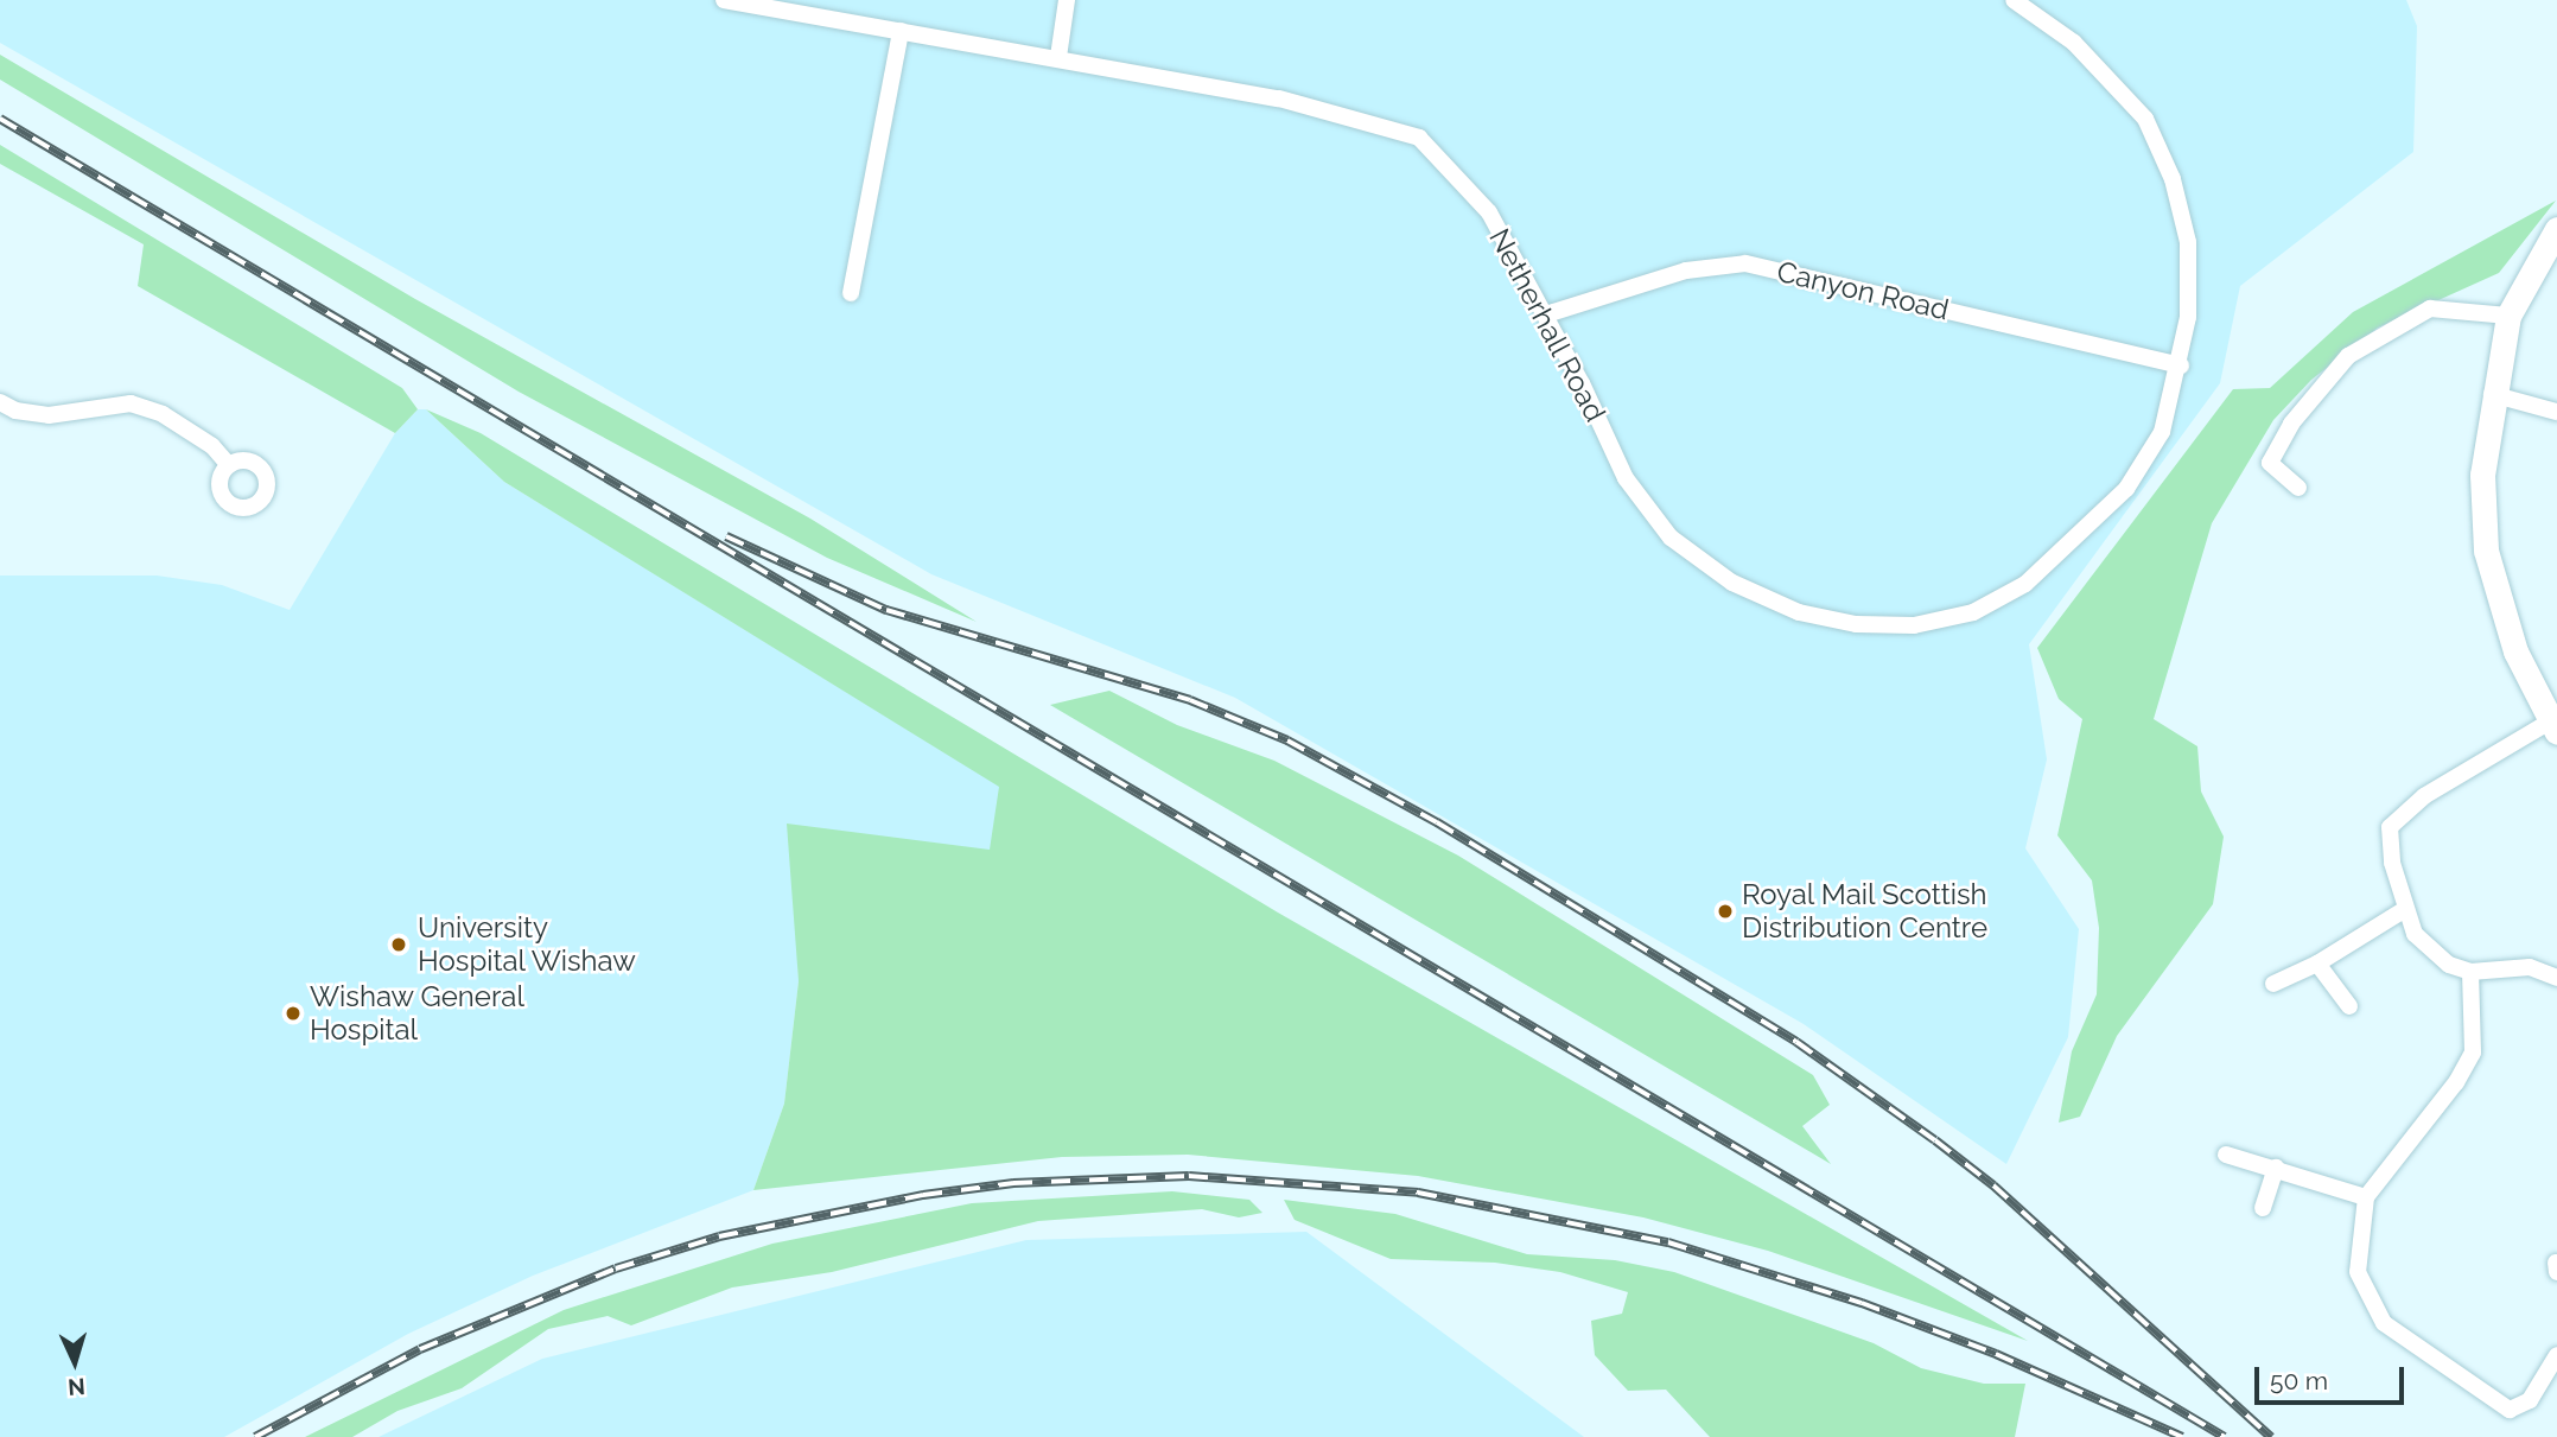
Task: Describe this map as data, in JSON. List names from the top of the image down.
{
  "streets": {
    "street": ["Canyon Road", "Netherhall Road"]
  },
  "crossings": [
    ["Canyon Road", "Netherhall Road"]
  ],
  "places": ["Royal Mail Scottish Distribution Centre", "University Hospital Wishaw", "Wishaw General Hospital"],
  "scale_bar": "50 m",
  "north": "bottom"
}
